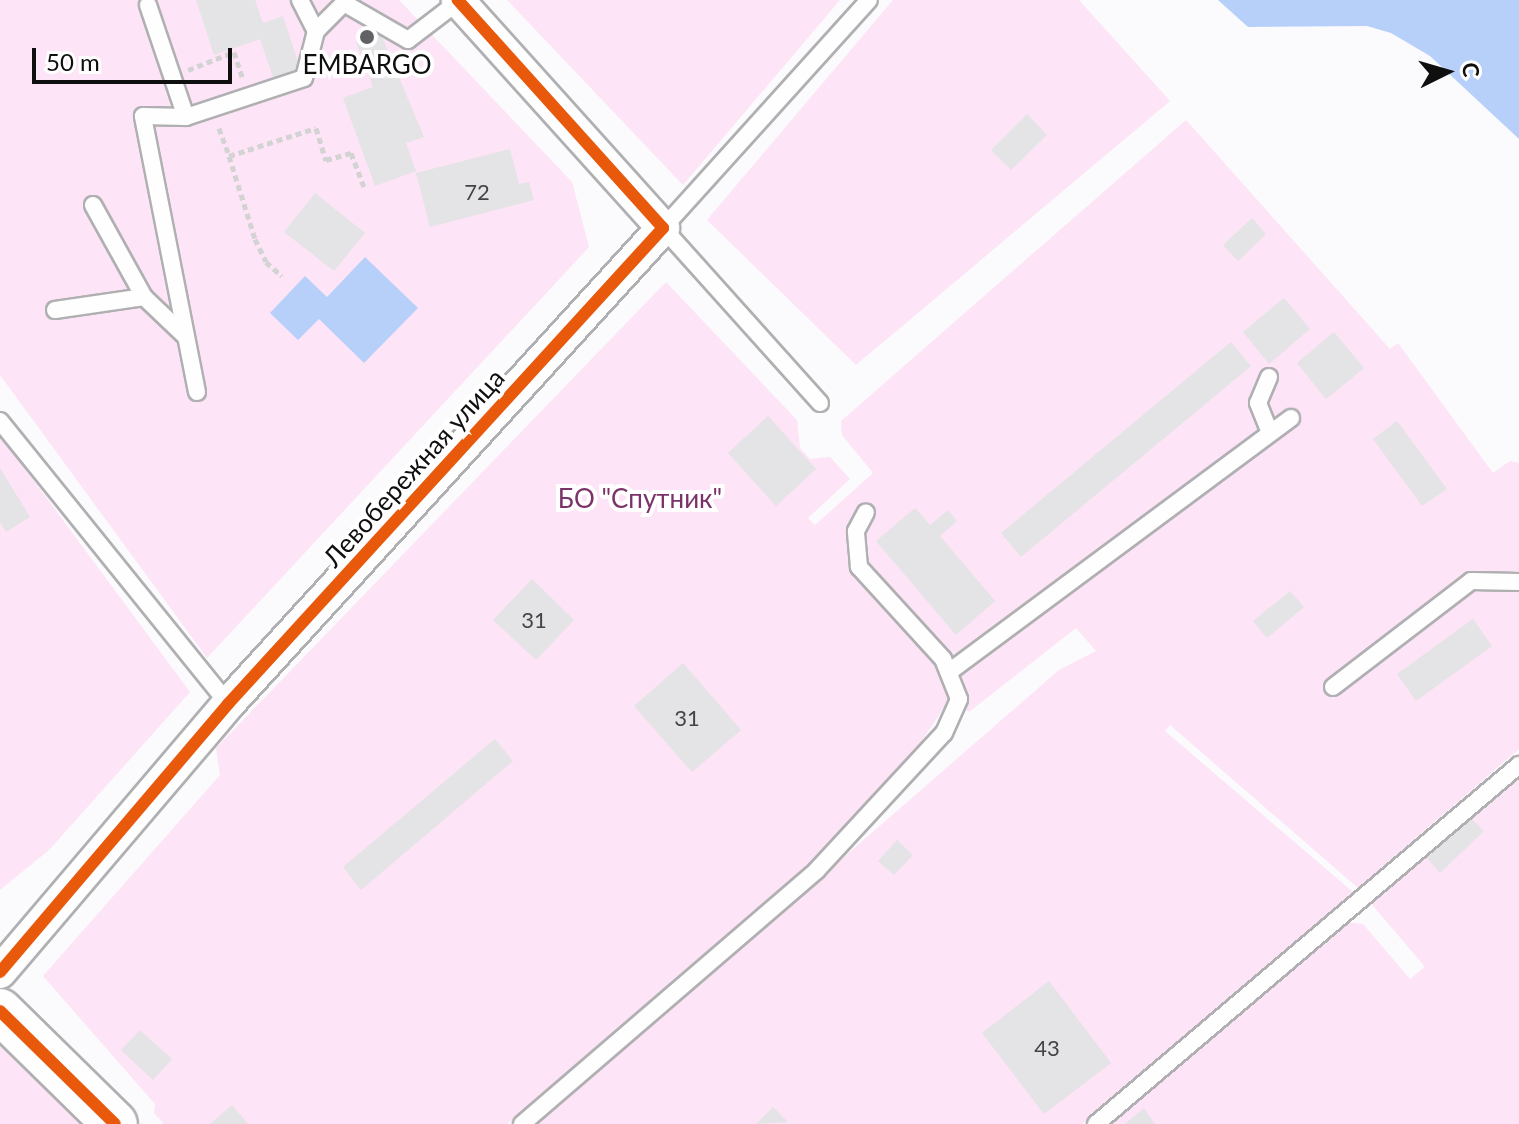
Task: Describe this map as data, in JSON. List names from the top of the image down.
{
  "streets": {
    "street": ["Левобережная улица"]
  },
  "parks": ["БО \"Спутник\""],
  "places": ["EMBARGO"],
  "house_numbers": [
    "72",
    "31",
    "31",
    "43"
  ],
  "scale_bar": "50 m",
  "north": "right"
}
